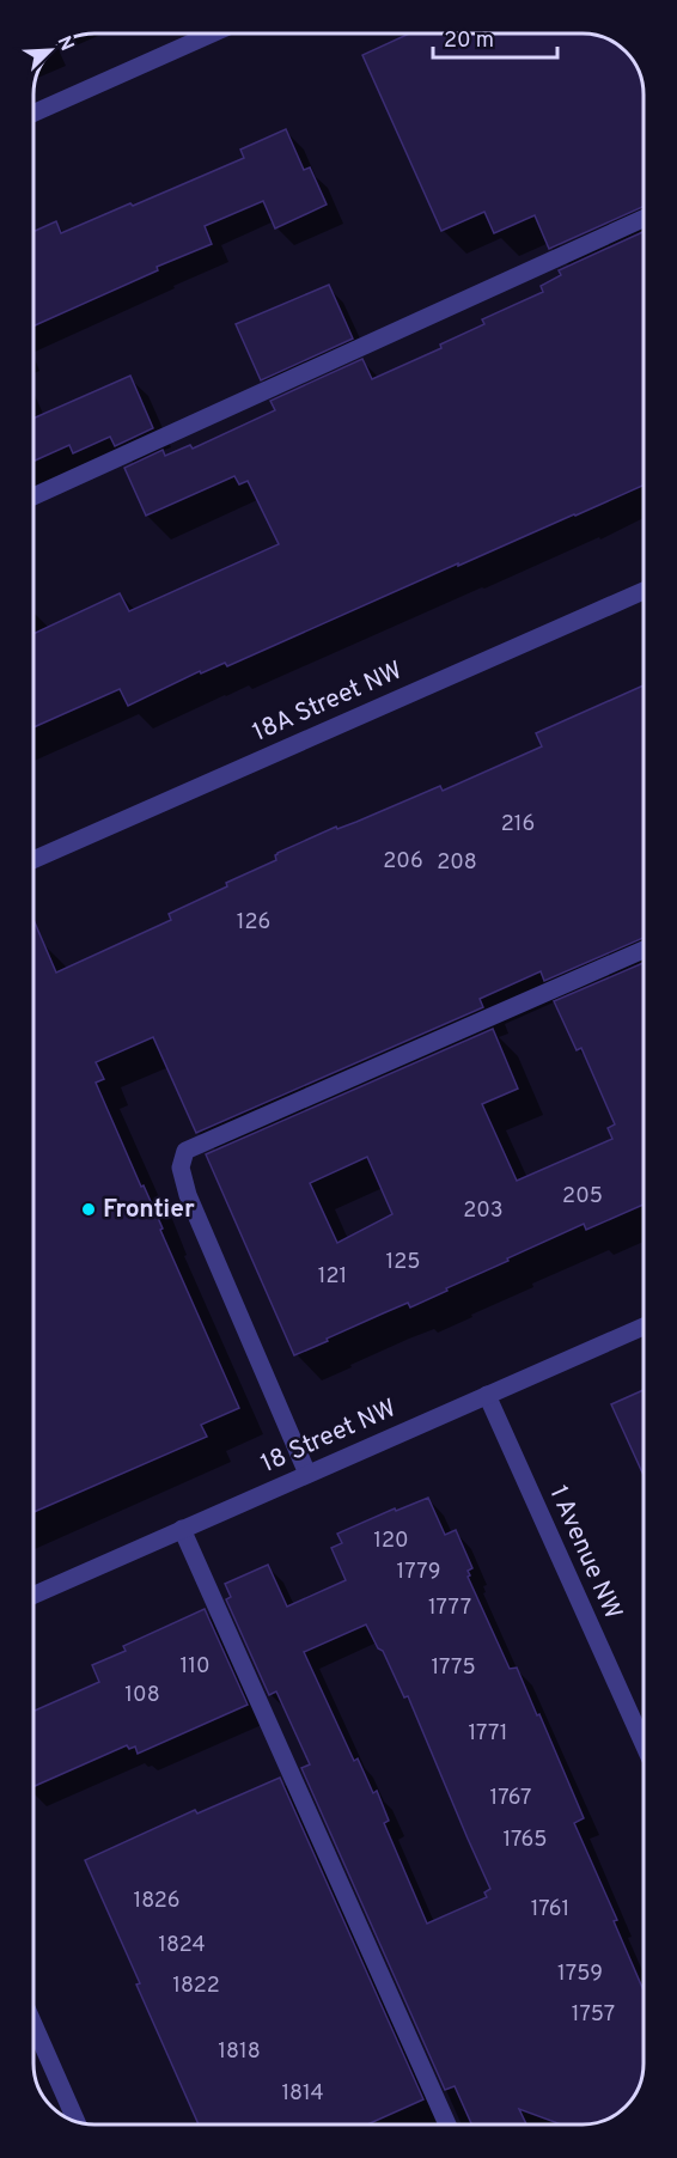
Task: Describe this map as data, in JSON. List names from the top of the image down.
{
  "streets": {
    "street": ["18A Street NW", "18 Street NW", "1 Avenue NW"]
  },
  "crossings": [
    ["18 Street NW", "1 Avenue NW"]
  ],
  "places": ["Frontier"],
  "house_numbers": [
    "216",
    "206",
    "208",
    "126",
    "205",
    "203",
    "125",
    "121",
    "120",
    "1779",
    "1777",
    "110",
    "1775",
    "108",
    "1771",
    "1767",
    "1765",
    "1826",
    "1761",
    "1824",
    "1759",
    "1822",
    "1757",
    "1818",
    "1814"
  ],
  "scale_bar": "20 m",
  "north": "top right"
}
